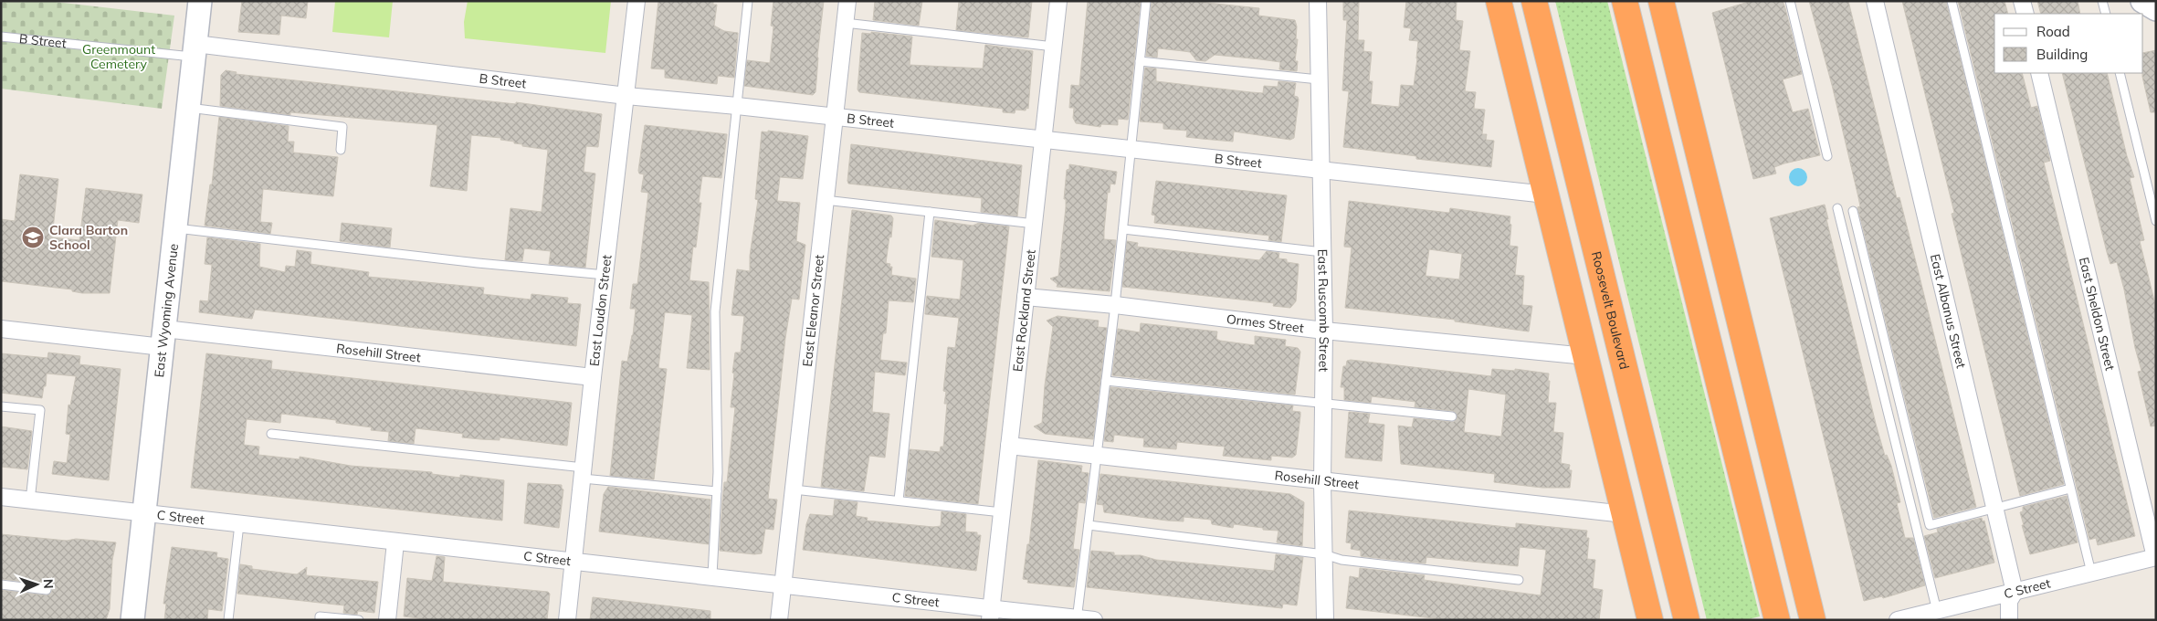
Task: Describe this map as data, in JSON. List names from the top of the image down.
{
  "streets": {
    "highway": ["Roosevelt Boulevard"],
    "street": [
      "B Street",
      "East Wyoming Avenue",
      "East Loudon Street",
      "East Eleanor Street",
      "East Rockland Street",
      "East Ruscomb Street",
      "East Albanus Street",
      "East Sheldon Street",
      "Ormes Street",
      "Rosehill Street",
      "C Street"
    ]
  },
  "crossings": [
    ["B Street", "East Wyoming Avenue"],
    ["B Street", "East Loudon Street"],
    ["B Street", "East Eleanor Street"],
    ["B Street", "East Rockland Street"],
    ["B Street", "East Ruscomb Street"],
    ["East Wyoming Avenue", "Rosehill Street"],
    ["East Wyoming Avenue", "C Street"],
    ["East Loudon Street", "Rosehill Street"],
    ["East Loudon Street", "C Street"],
    ["East Eleanor Street", "C Street"],
    ["East Rockland Street", "Ormes Street"],
    ["East Rockland Street", "Rosehill Street"],
    ["East Rockland Street", "C Street"],
    ["East Ruscomb Street", "Ormes Street"],
    ["East Ruscomb Street", "Rosehill Street"],
    ["East Albanus Street", "C Street"],
    ["East Sheldon Street", "C Street"]
  ],
  "parks": ["Greenmount Cemetery"],
  "places": {
    "school or university": ["Clara Barton School"]
  },
  "legend": ["Road", "Building"],
  "north": "right"
}
